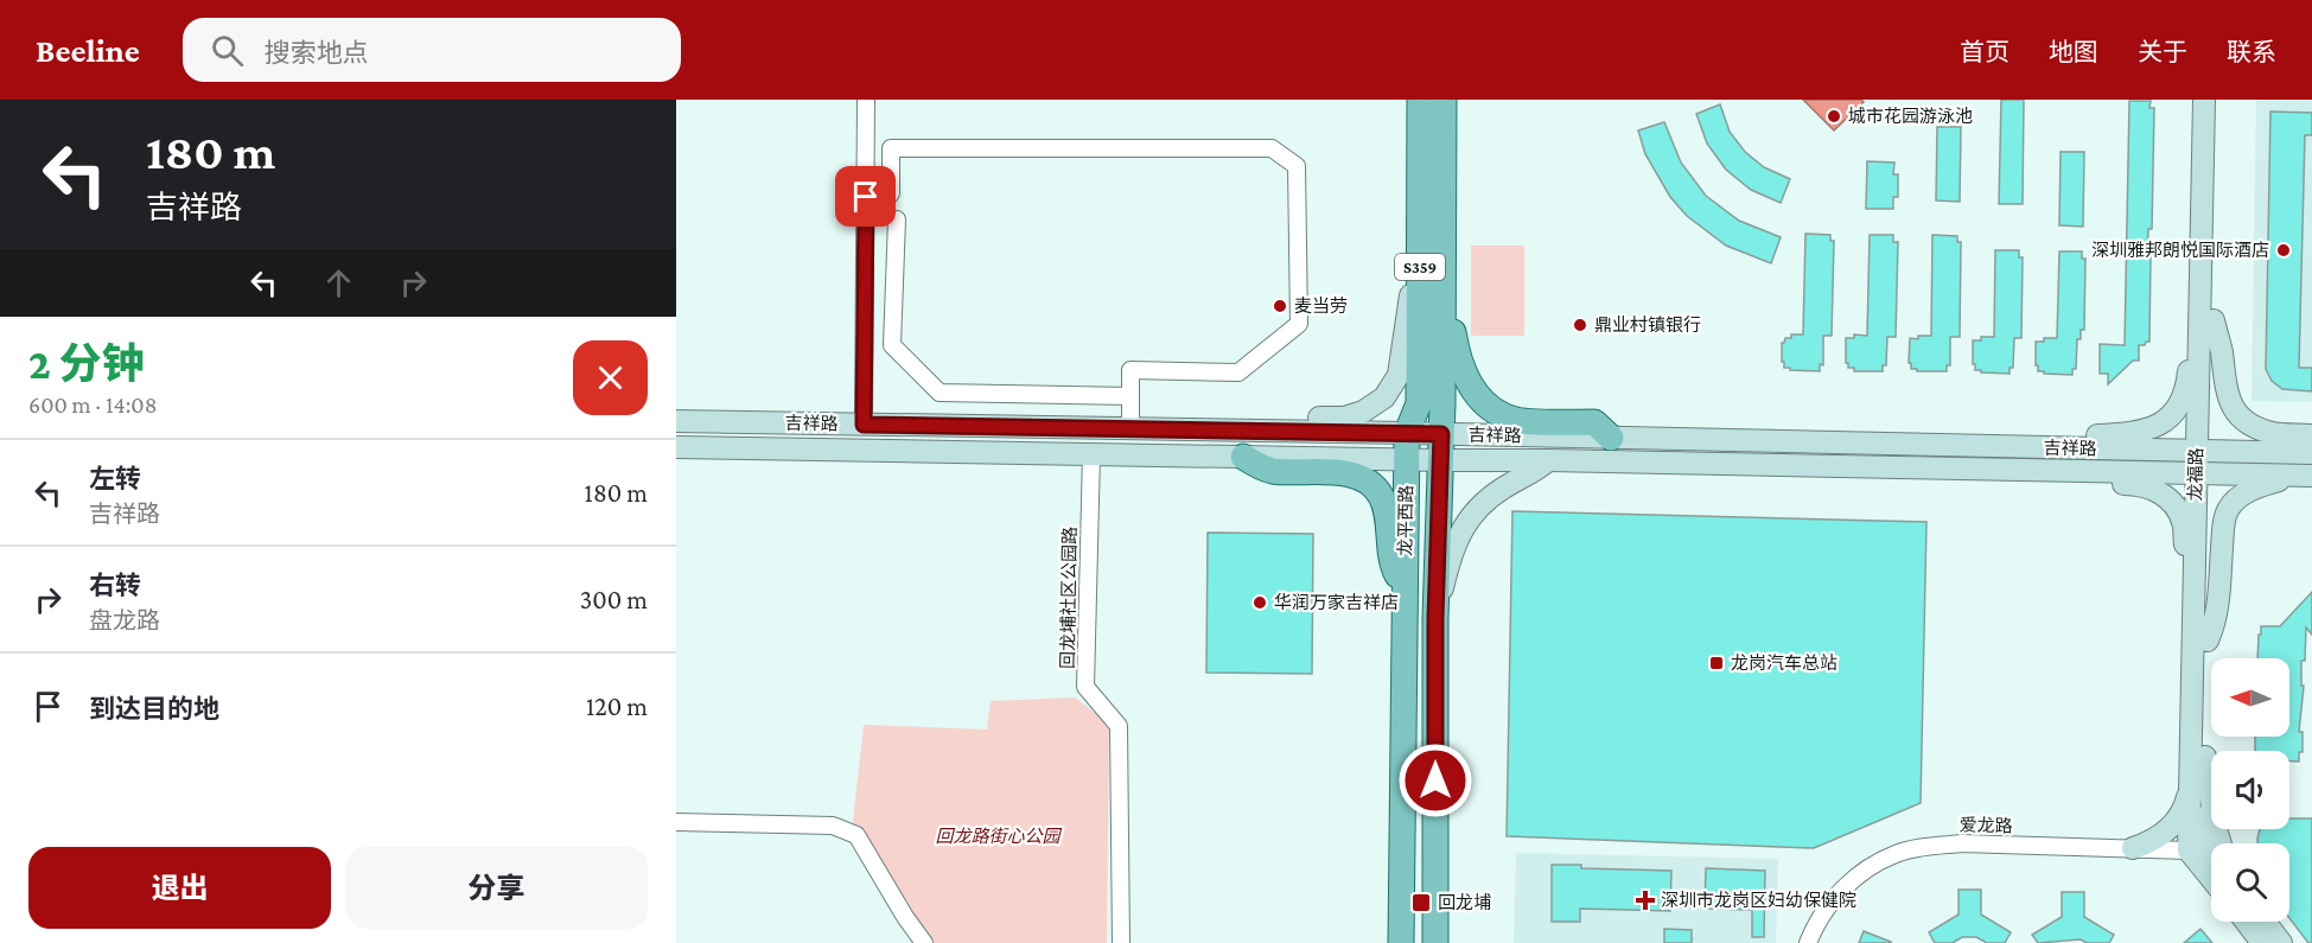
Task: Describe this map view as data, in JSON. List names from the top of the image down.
{
  "streets": {
    "main road": [
      "S359",
      "吉祥路",
      "龙福路",
      "龙平西路"
    ],
    "street": ["回龙埔社区公园路", "爱龙路"]
  },
  "crossings": [
    ["吉祥路", "龙福路"],
    ["吉祥路", "龙平西路"],
    ["吉祥路", "回龙埔社区公园路"],
    ["龙福路", "爱龙路"]
  ],
  "parks": ["回龙路街心公园"],
  "places": {
    "other": [
      "城市花园游泳池",
      "深圳雅邦朗悦国际酒店",
      "麦当劳",
      "鼎业村镇银行",
      "华润万家吉祥店"
    ],
    "transit": ["龙岗汽车总站", "回龙埔"],
    "health": ["深圳市龙岗区妇幼保健院"]
  },
  "north": "left",
  "page": {
    "header": "Beeline",
    "search": "搜索地点",
    "nav": [
      "首页",
      "地图",
      "关于",
      "联系"
    ],
    "turn": ["180 m", "吉祥路"],
    "heading": ["2 分钟", "600 m · 14:08"],
    "list": [
      {
        "name": "左转",
        "note": "吉祥路",
        "value": "180 m"
      },
      {
        "name": "右转",
        "note": "盘龙路",
        "value": "300 m"
      },
      {
        "name": "到达目的地",
        "value": "120 m"
      }
    ],
    "buttons": ["退出", "分享"]
  }
}
